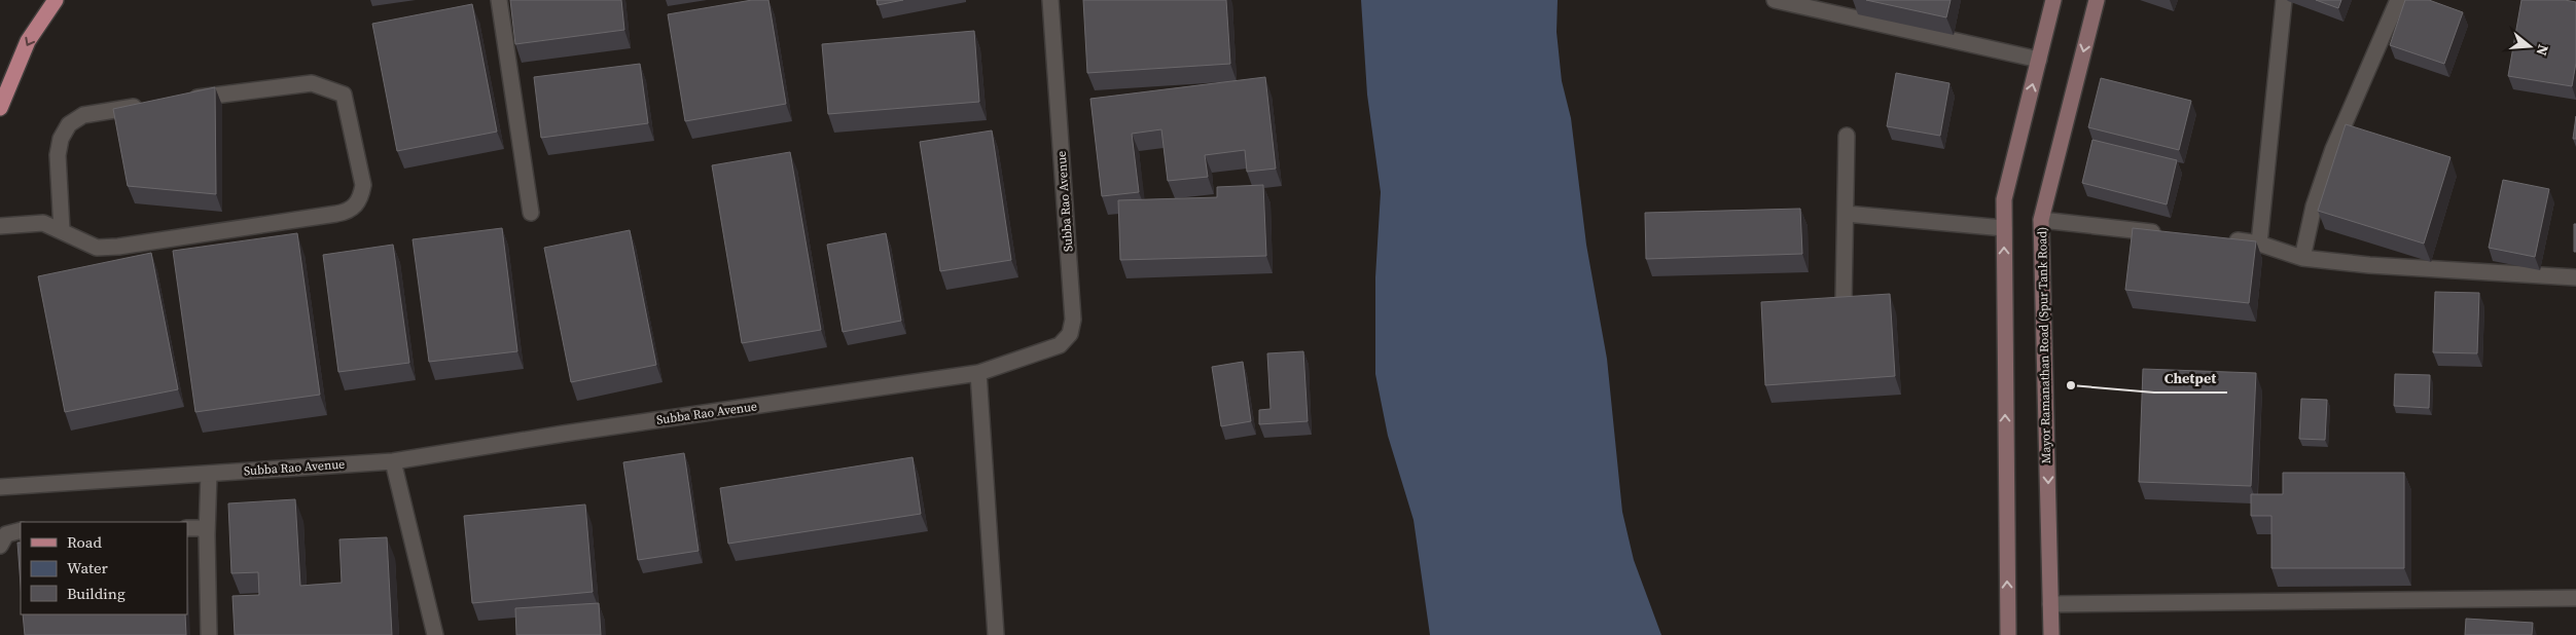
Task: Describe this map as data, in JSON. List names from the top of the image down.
{
  "streets": {
    "main road": ["Mayor Ramanathan Road (Spur Tank Road)"],
    "street": ["Subba Rao Avenue"]
  },
  "places": ["Chetpet"],
  "legend": ["Road", "Water", "Building"],
  "north": "right"
}
